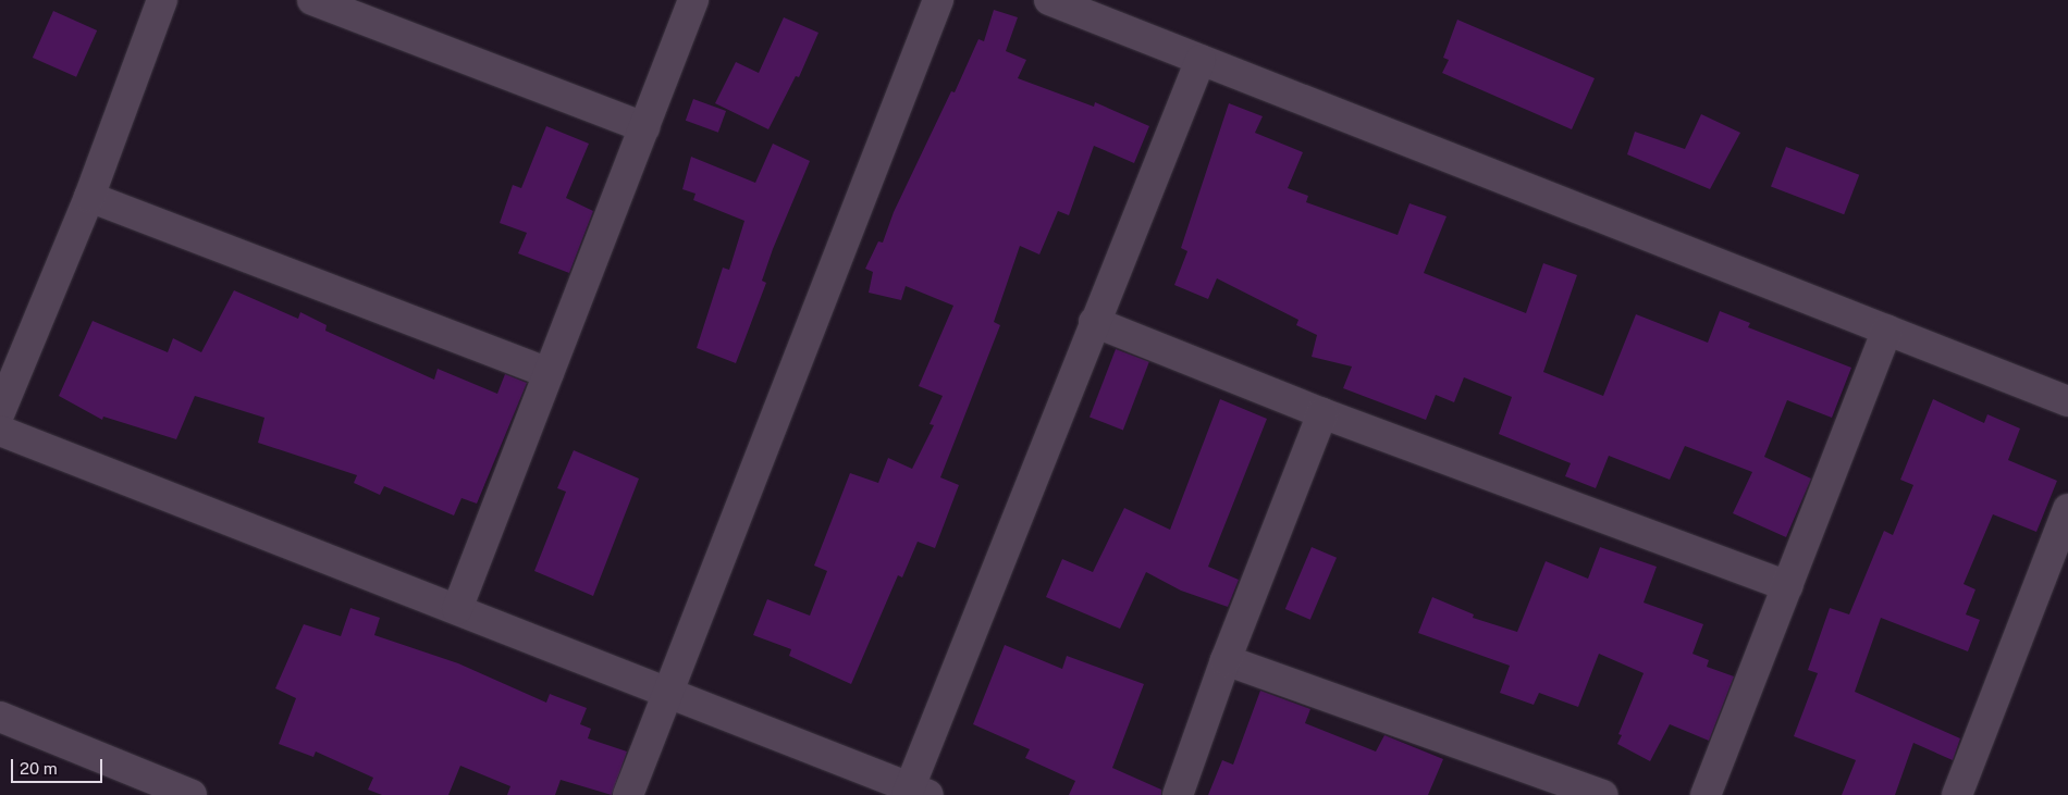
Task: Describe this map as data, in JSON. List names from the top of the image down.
{
  "scale_bar": "20 m"
}
